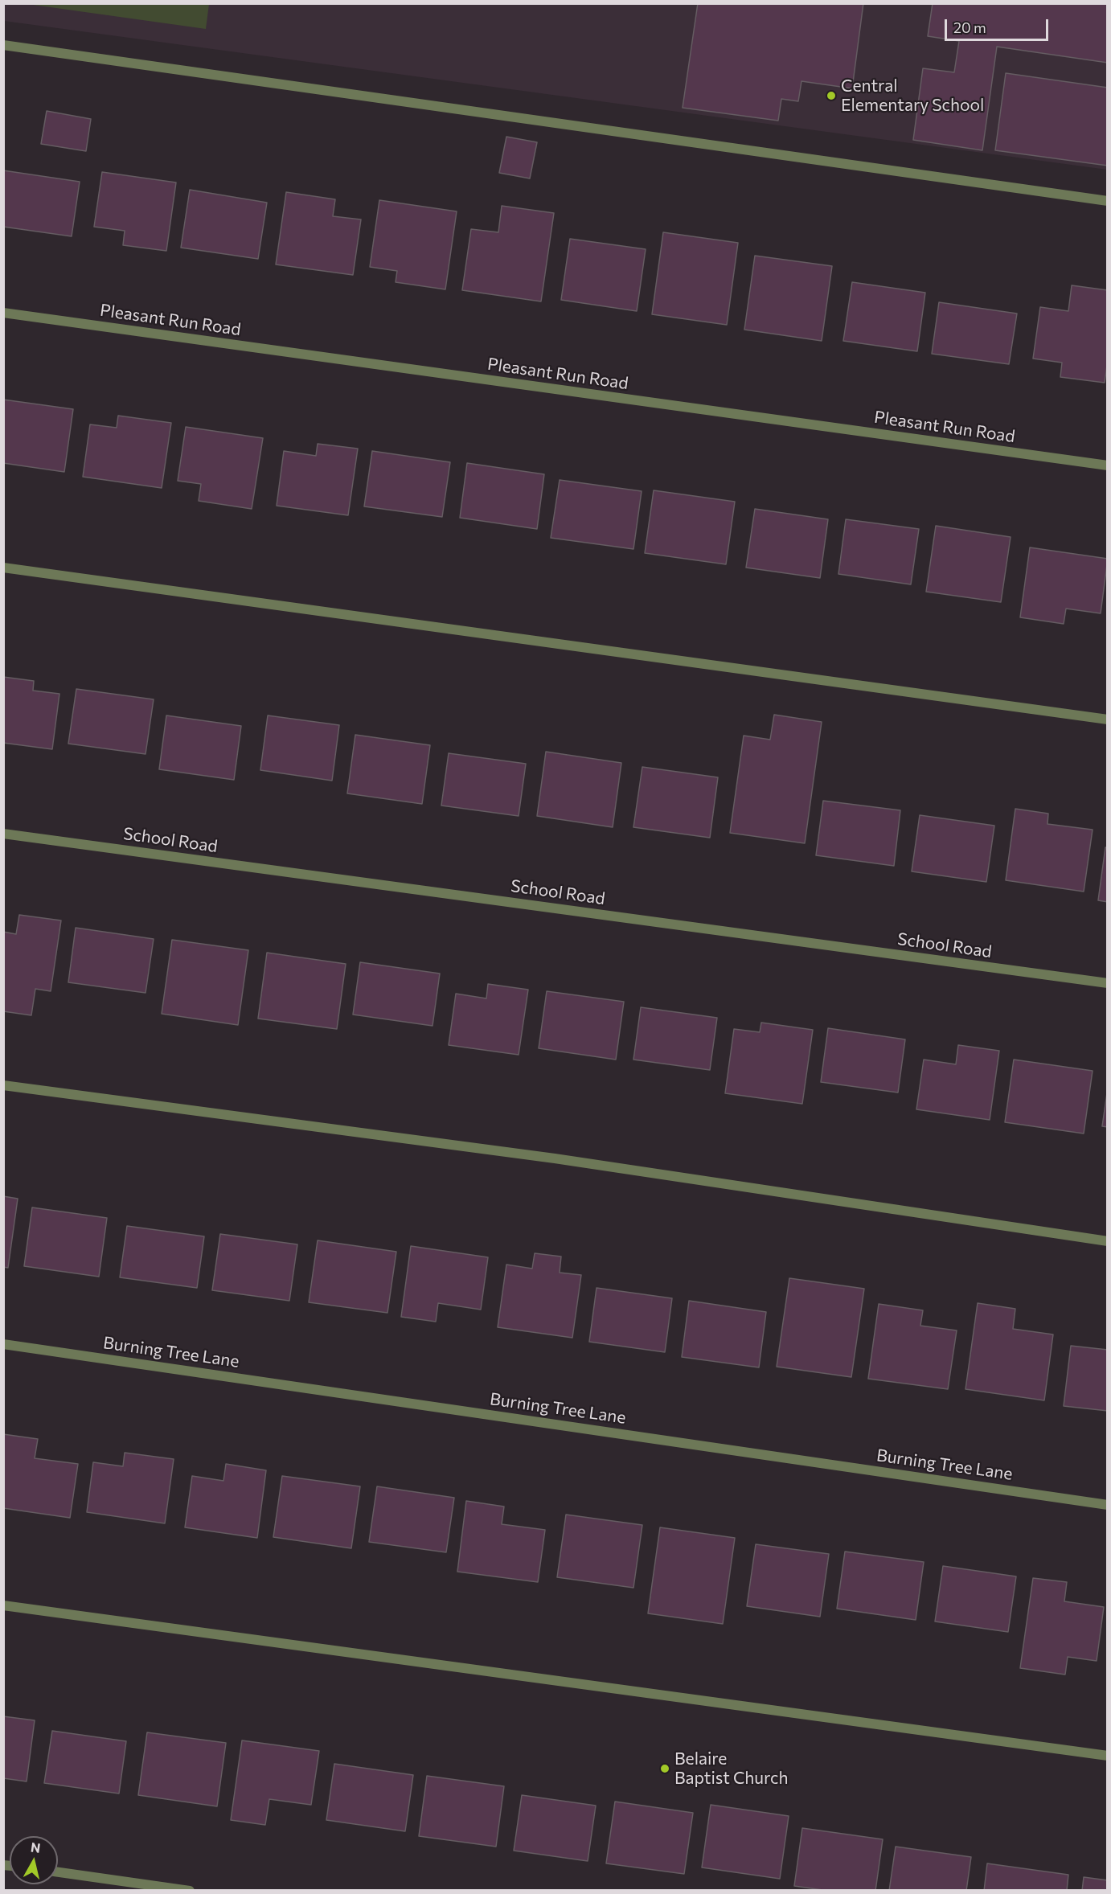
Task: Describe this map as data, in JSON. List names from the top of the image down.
{
  "streets": {
    "street": ["Pleasant Run Road", "School Road", "Burning Tree Lane"]
  },
  "places": ["Central Elementary School", "Belaire Baptist Church"],
  "scale_bar": "20 m",
  "north": "top"
}
